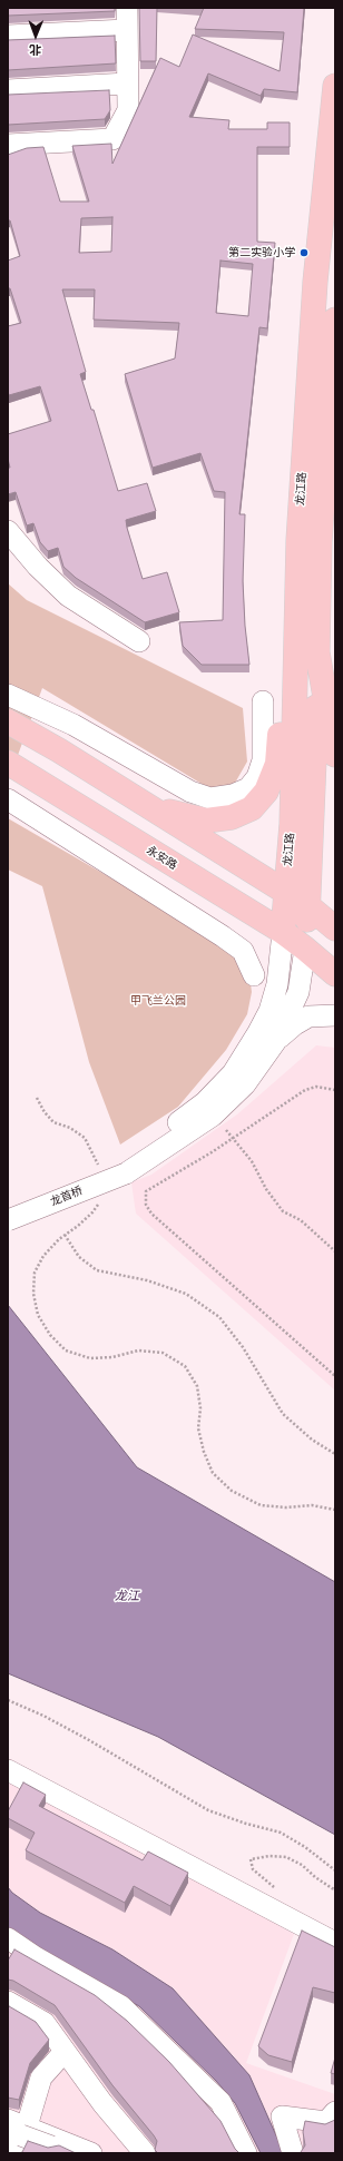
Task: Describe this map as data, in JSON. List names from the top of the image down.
{
  "streets": {
    "main road": ["龙江路", "永安路"],
    "street": ["龙首桥"]
  },
  "crossings": [
    ["龙江路", "永安路"]
  ],
  "water": ["龙江"],
  "parks": ["甲飞兰公园"],
  "places": ["第二实验小学"],
  "north": "bottom"
}
